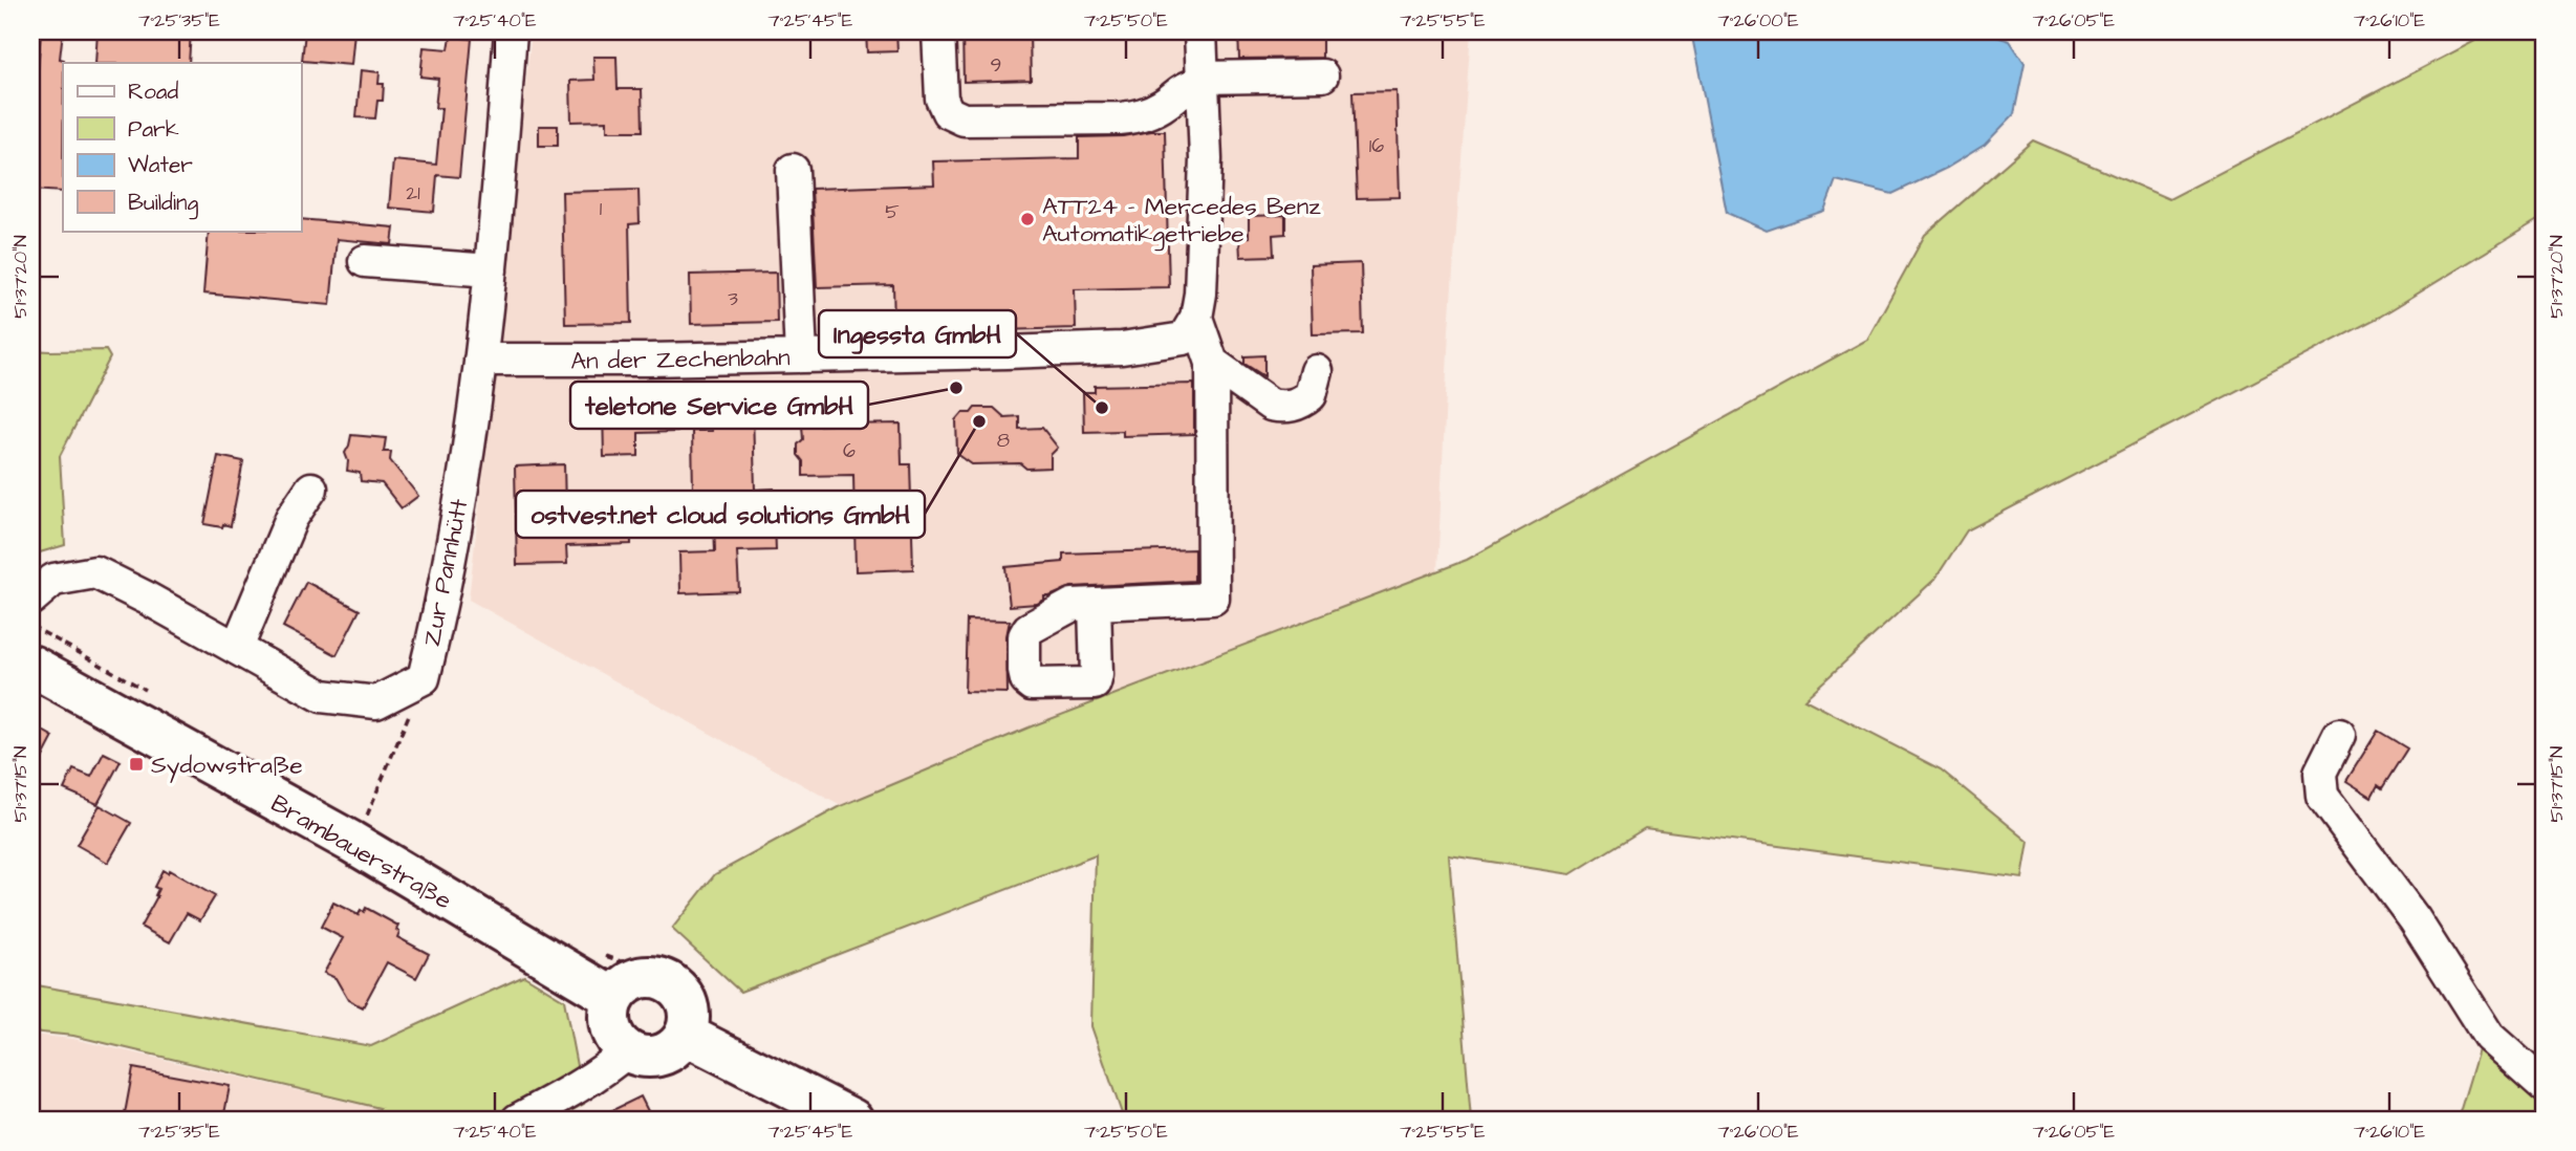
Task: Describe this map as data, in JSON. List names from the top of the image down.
{
  "streets": {
    "main road": ["Brambauerstraße"],
    "street": ["An der Zechenbahn", "Zur Pannhütt"]
  },
  "crossings": [
    ["An der Zechenbahn", "Zur Pannhütt"]
  ],
  "places": {
    "other": [
      "ATT24 - Mercedes Benz Automatikgetriebe",
      "teletone Service GmbH",
      "Ingessta GmbH",
      "ostvest.net cloud solutions GmbH"
    ],
    "transit": ["Sydowstraße"]
  },
  "house_numbers": [
    "9",
    "16",
    "21",
    "1",
    "5",
    "3",
    "8",
    "6"
  ],
  "legend": [
    "Road",
    "Park",
    "Water",
    "Building"
  ],
  "coordinates": [
    "7°25'35\"E",
    "7°25'40\"E",
    "7°25'45\"E",
    "7°25'50\"E",
    "7°25'55\"E",
    "7°26'00\"E",
    "7°26'05\"E",
    "7°26'10\"E",
    "51°37'20\"N",
    "51°37'15\"N"
  ]
}
